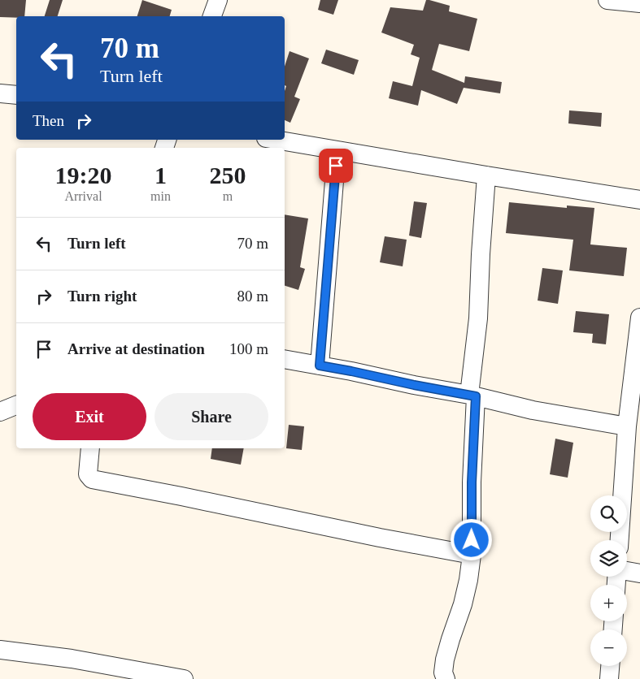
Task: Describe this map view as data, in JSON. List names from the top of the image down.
{
  "page": {
    "turn": ["70 m", "Turn left"],
    "then": "Then",
    "eta": [
      "19:20",
      "Arrival",
      "1",
      "min",
      "250",
      "m"
    ],
    "list": [
      {
        "name": "Turn left",
        "value": "70 m"
      },
      {
        "name": "Turn right",
        "value": "80 m"
      },
      {
        "name": "Arrive at destination",
        "value": "100 m"
      }
    ],
    "buttons": ["Exit", "Share"],
    "map_buttons": ["+", "−"]
  }
}
